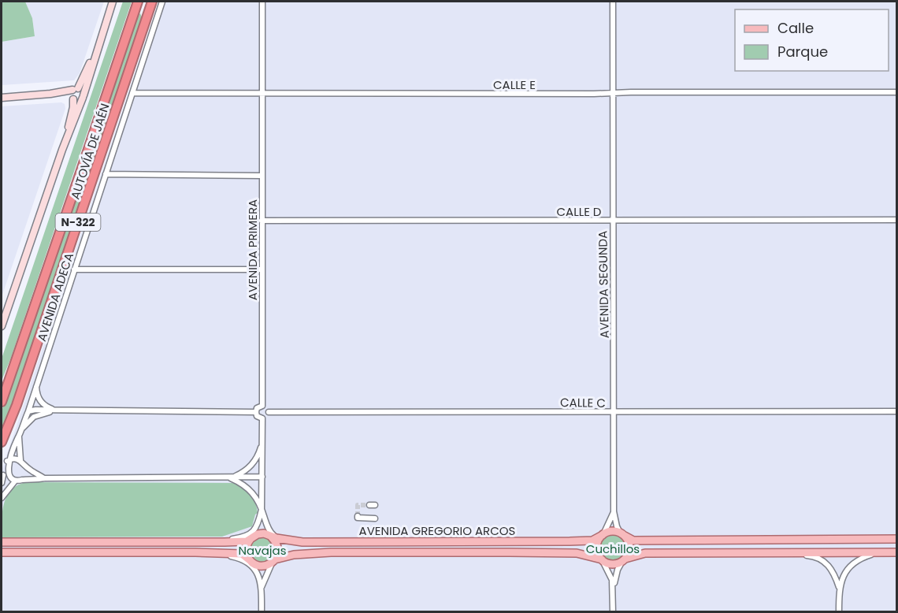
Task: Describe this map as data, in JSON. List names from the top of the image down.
{
  "streets": {
    "highway": ["AUTOVÍA DE JAÉN", "N-322"],
    "main road": ["AVENIDA GREGORIO ARCOS"],
    "street": [
      "CALLE E",
      "CALLE D",
      "AVENIDA PRIMERA",
      "AVENIDA SEGUNDA",
      "AVENIDA ADECA",
      "CALLE C"
    ]
  },
  "crossings": [
    ["CALLE E", "AVENIDA PRIMERA"],
    ["CALLE E", "AVENIDA SEGUNDA"],
    ["CALLE E", "AVENIDA ADECA"],
    ["CALLE D", "AVENIDA PRIMERA"],
    ["CALLE D", "AVENIDA SEGUNDA"],
    ["AVENIDA PRIMERA", "CALLE C"],
    ["AVENIDA SEGUNDA", "CALLE C"],
    ["AVENIDA SEGUNDA", "AVENIDA GREGORIO ARCOS"]
  ],
  "parks": ["Cuchillos", "Navajas"],
  "legend": ["Calle", "Parque"]
}
